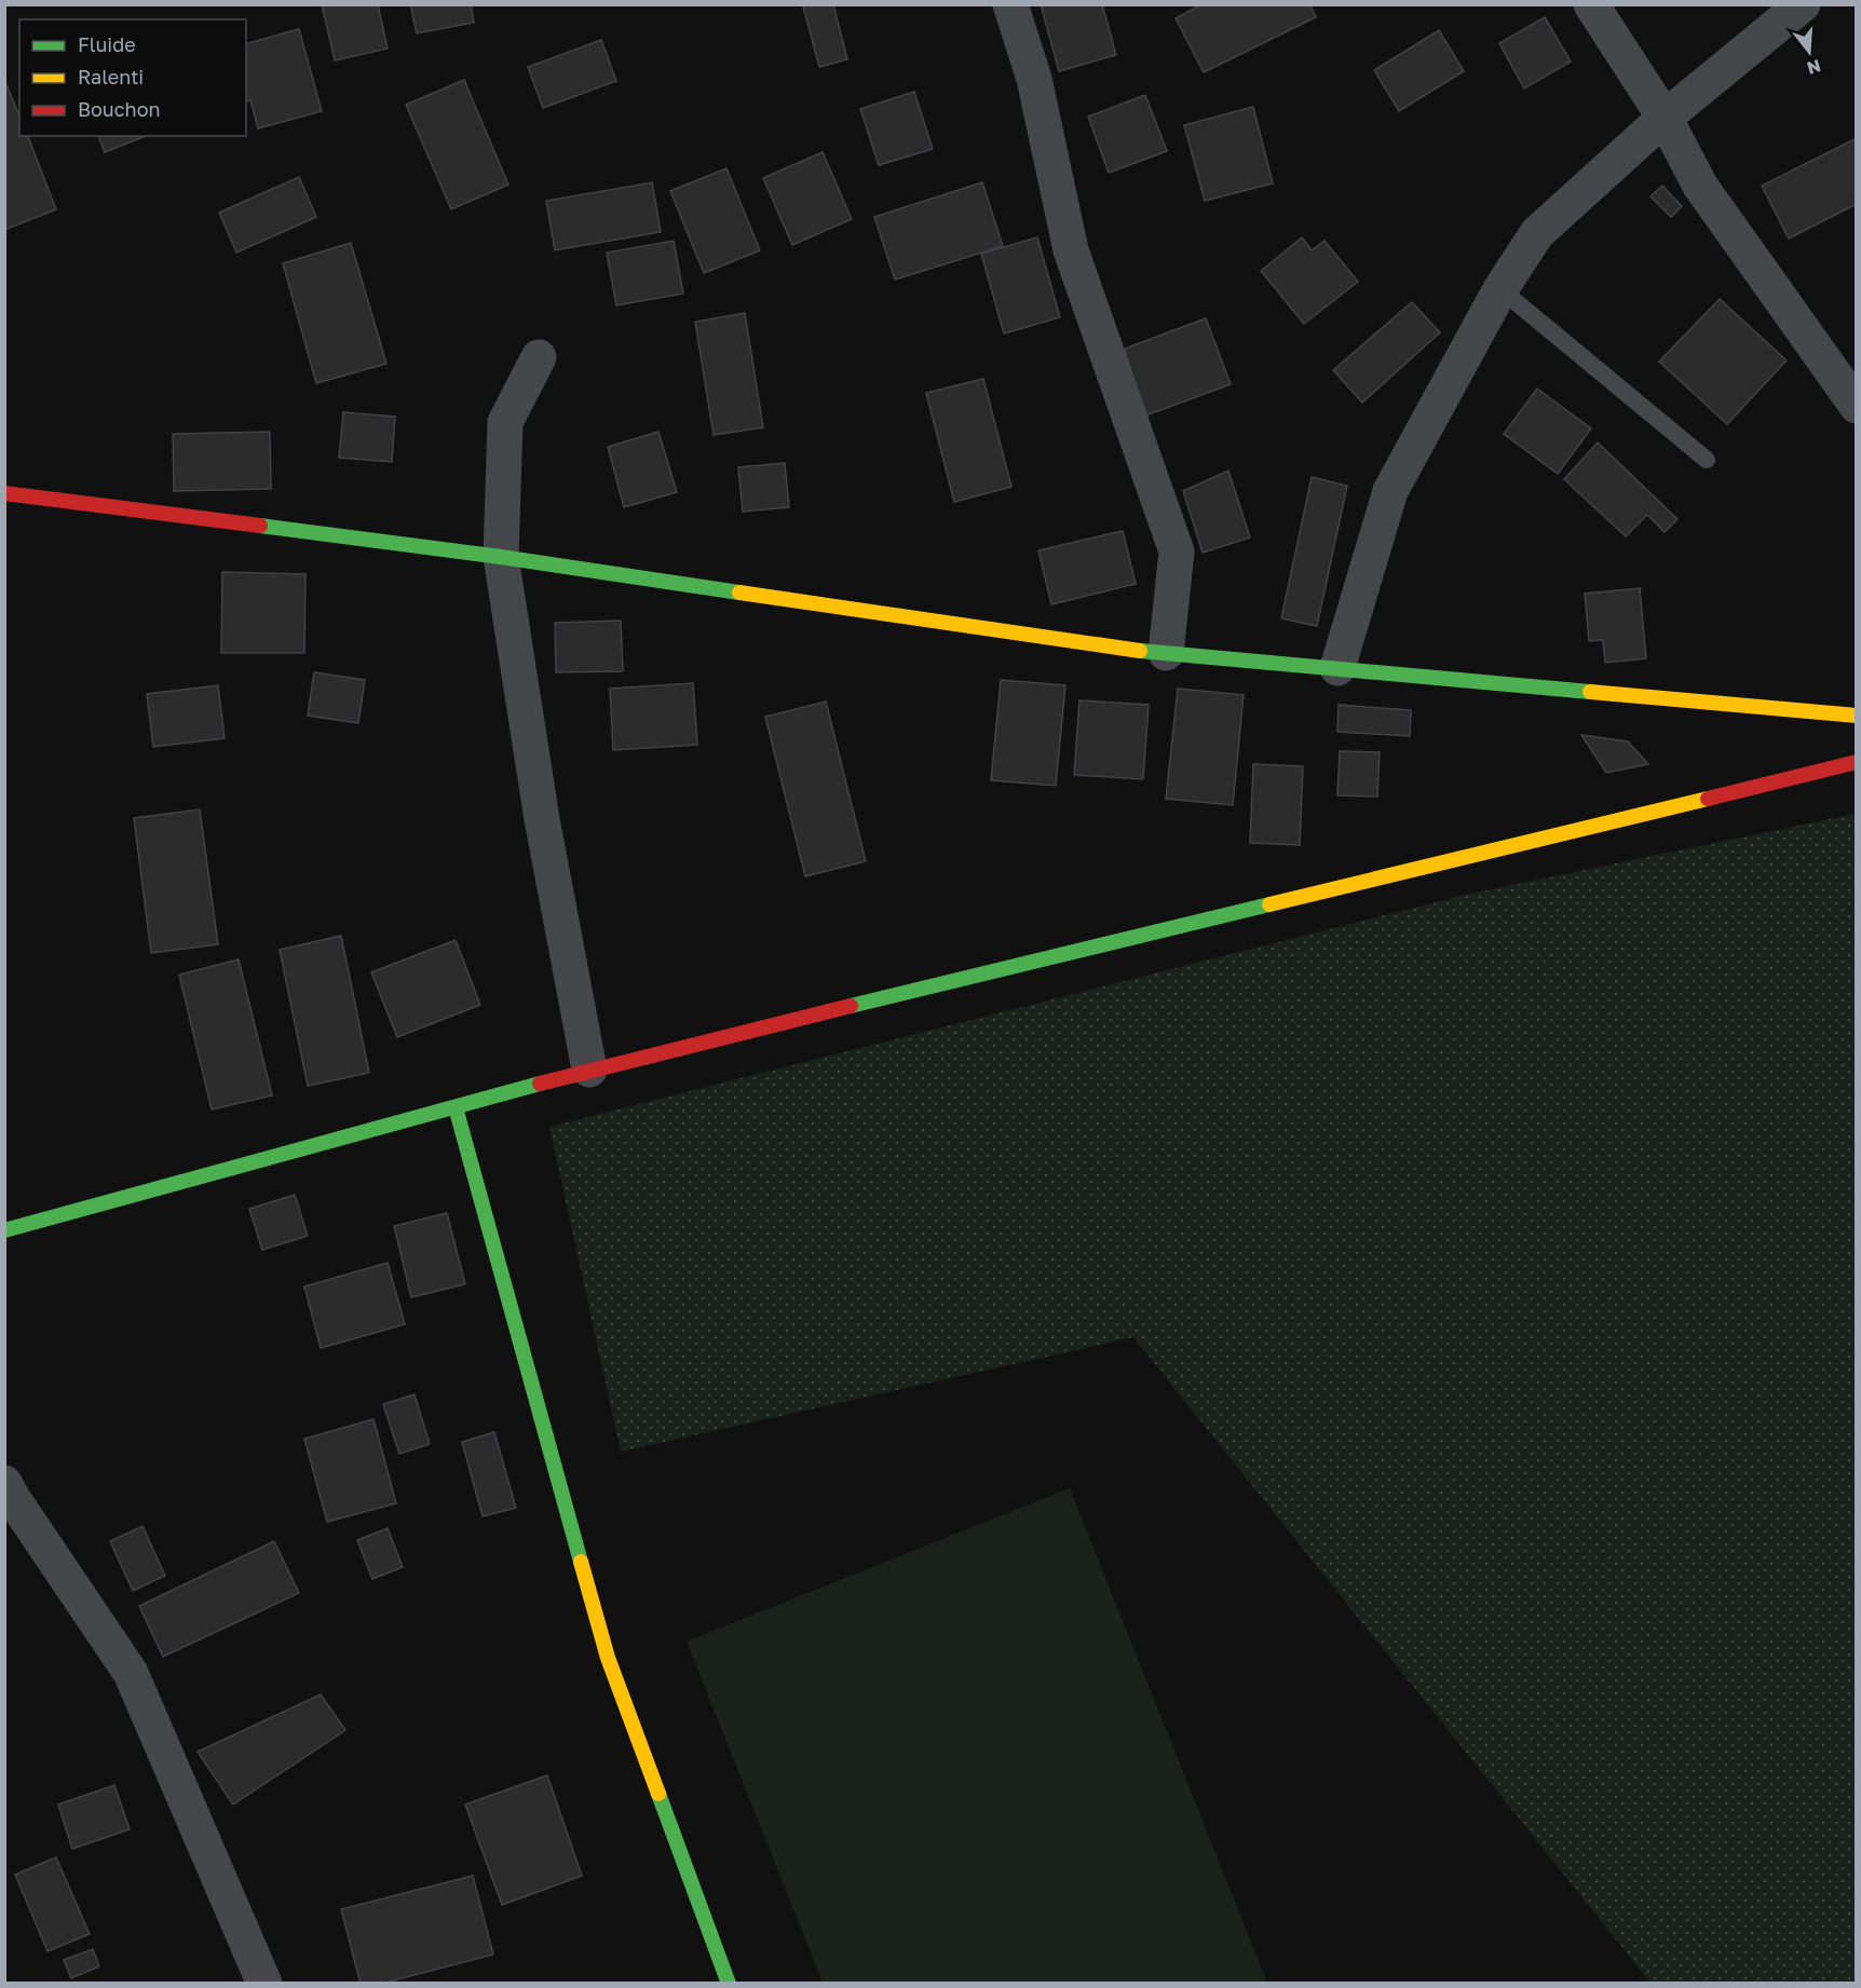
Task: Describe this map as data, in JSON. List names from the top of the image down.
{
  "legend": ["Fluide", "Ralenti", "Bouchon"],
  "north": "bottom"
}
